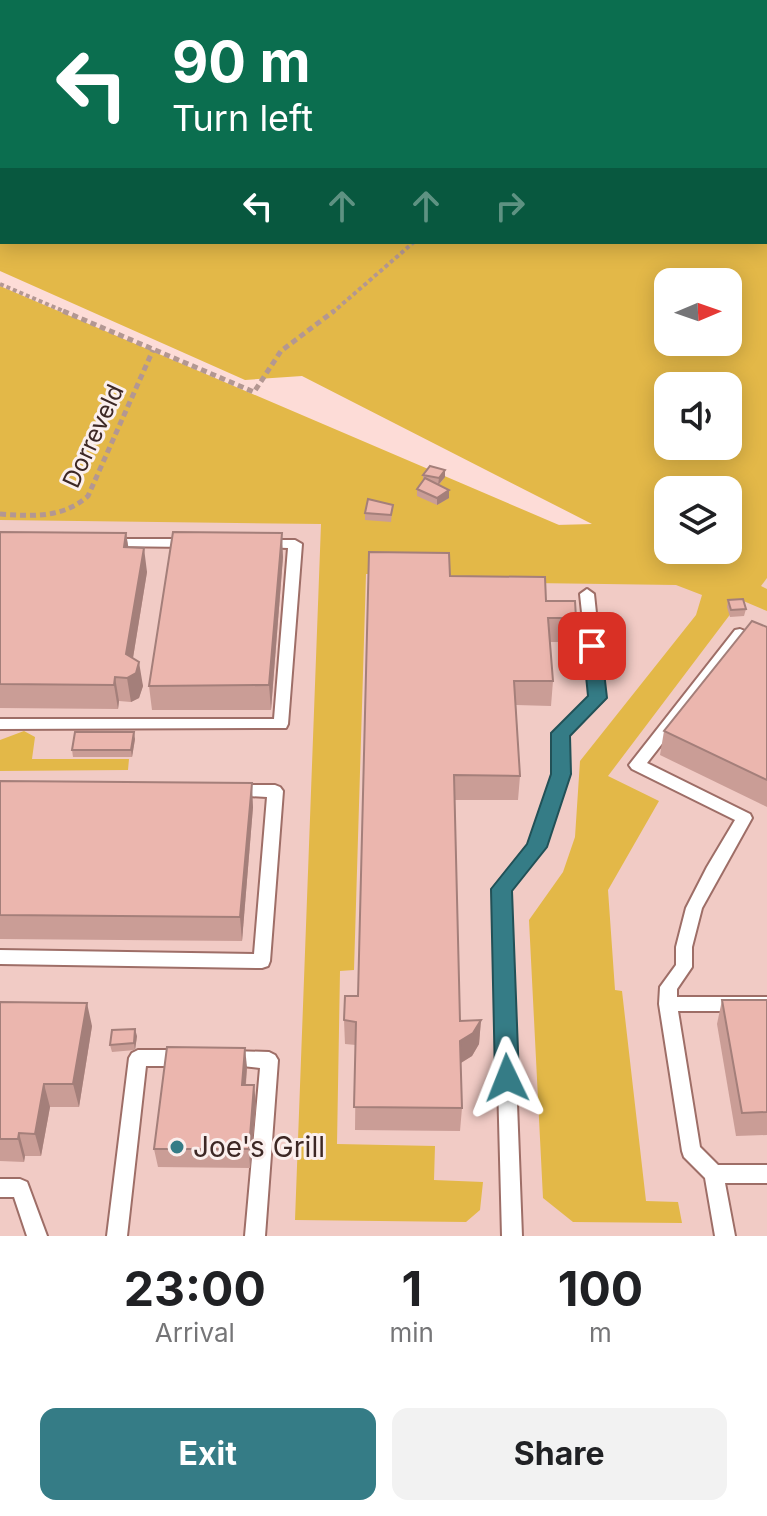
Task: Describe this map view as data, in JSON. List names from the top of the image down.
{
  "streets": {
    "path": ["Dorreveld"]
  },
  "places": ["Joe's Grill"],
  "north": "right",
  "page": {
    "turn": ["90 m", "Turn left"],
    "eta": [
      "23:00",
      "Arrival",
      "1",
      "min",
      "100",
      "m"
    ],
    "buttons": ["Exit", "Share"]
  }
}
